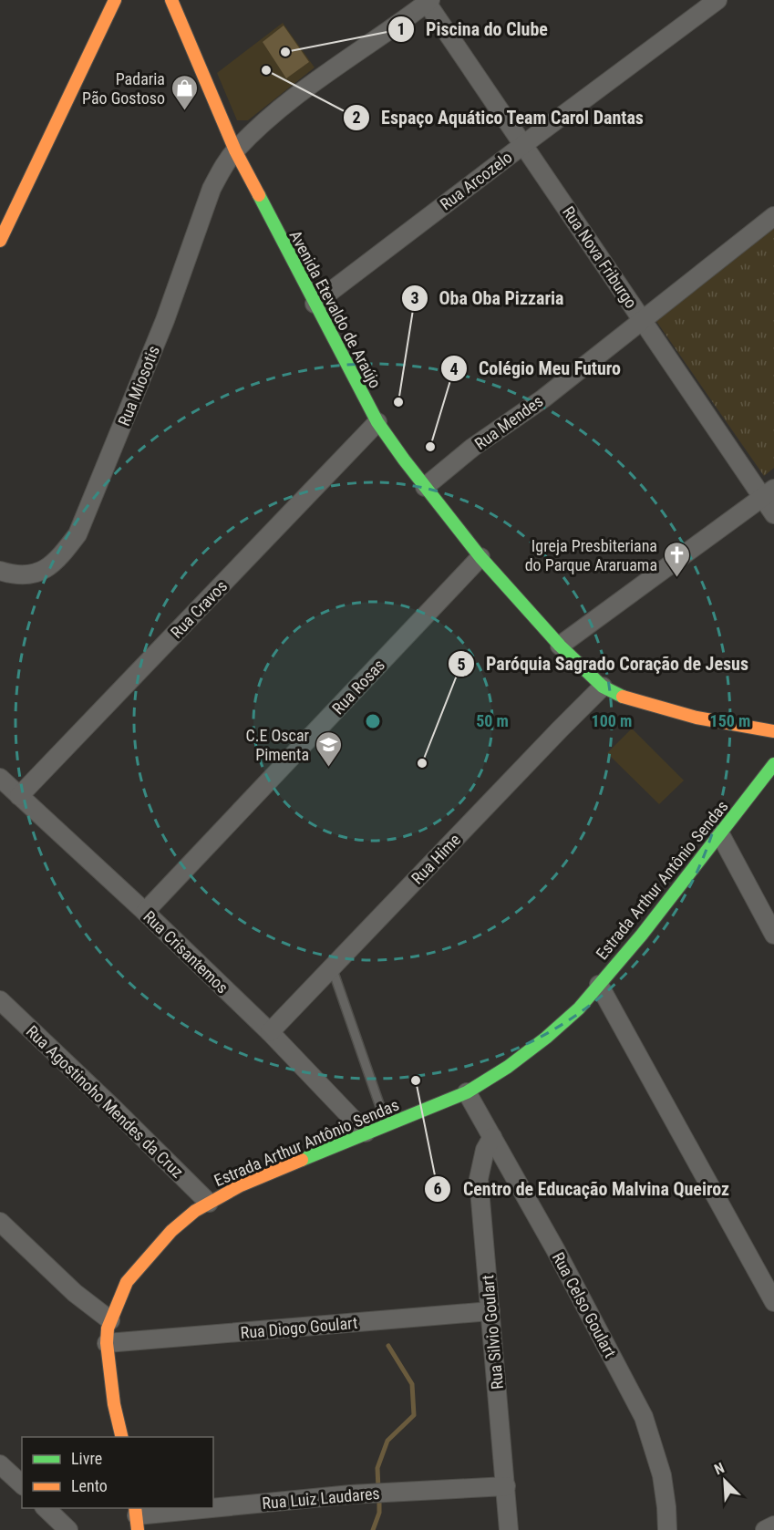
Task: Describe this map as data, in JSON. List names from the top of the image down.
{
  "streets": {
    "street": [
      "Rua Arcozelo",
      "Rua Nova Friburgo",
      "Avenida Etevaldo de Araújo",
      "Rua Miosotis",
      "Rua Mendes",
      "Rua Cravos",
      "Rua Rosas",
      "Rua Hime",
      "Estrada Arthur Antônio Sendas",
      "Rua Crisantemos",
      "Rua Agostinoho Mendes da Cruz",
      "Rua Celso Goulart",
      "Rua Diogo Goulart",
      "Rua Silvio Goulart",
      "Rua Luiz Laudares"
    ]
  },
  "crossings": [
    ["Rua Arcozelo", "Rua Nova Friburgo"],
    ["Rua Arcozelo", "Avenida Etevaldo de Araújo"],
    ["Rua Nova Friburgo", "Rua Miosotis"],
    ["Rua Nova Friburgo", "Rua Mendes"],
    ["Avenida Etevaldo de Araújo", "Rua Miosotis"],
    ["Avenida Etevaldo de Araújo", "Rua Mendes"],
    ["Avenida Etevaldo de Araújo", "Rua Cravos"],
    ["Avenida Etevaldo de Araújo", "Rua Rosas"],
    ["Avenida Etevaldo de Araújo", "Rua Hime"],
    ["Rua Cravos", "Rua Crisantemos"],
    ["Rua Rosas", "Rua Crisantemos"],
    ["Rua Hime", "Rua Crisantemos"],
    ["Estrada Arthur Antônio Sendas", "Rua Crisantemos"],
    ["Estrada Arthur Antônio Sendas", "Rua Agostinoho Mendes da Cruz"],
    ["Estrada Arthur Antônio Sendas", "Rua Celso Goulart"],
    ["Estrada Arthur Antônio Sendas", "Rua Diogo Goulart"],
    ["Rua Celso Goulart", "Rua Silvio Goulart"],
    ["Rua Diogo Goulart", "Rua Silvio Goulart"],
    ["Rua Silvio Goulart", "Rua Luiz Laudares"]
  ],
  "places": {
    "other": [
      "Piscina do Clube",
      "Espaço Aquático Team Carol Dantas",
      "Oba Oba Pizzaria",
      "Colégio Meu Futuro",
      "Paróquia Sagrado Coração de Jesus",
      "Centro de Educação Malvina Queiroz"
    ],
    "shop": ["Padaria Pão Gostoso"],
    "church": ["Igreja Presbiteriana do Parque Araruama"],
    "school or university": ["C.E Oscar Pimenta"]
  },
  "legend": ["Livre", "Lento"],
  "north": "top left",
  "rings": ["50 m", "100 m", "150 m"]
}
